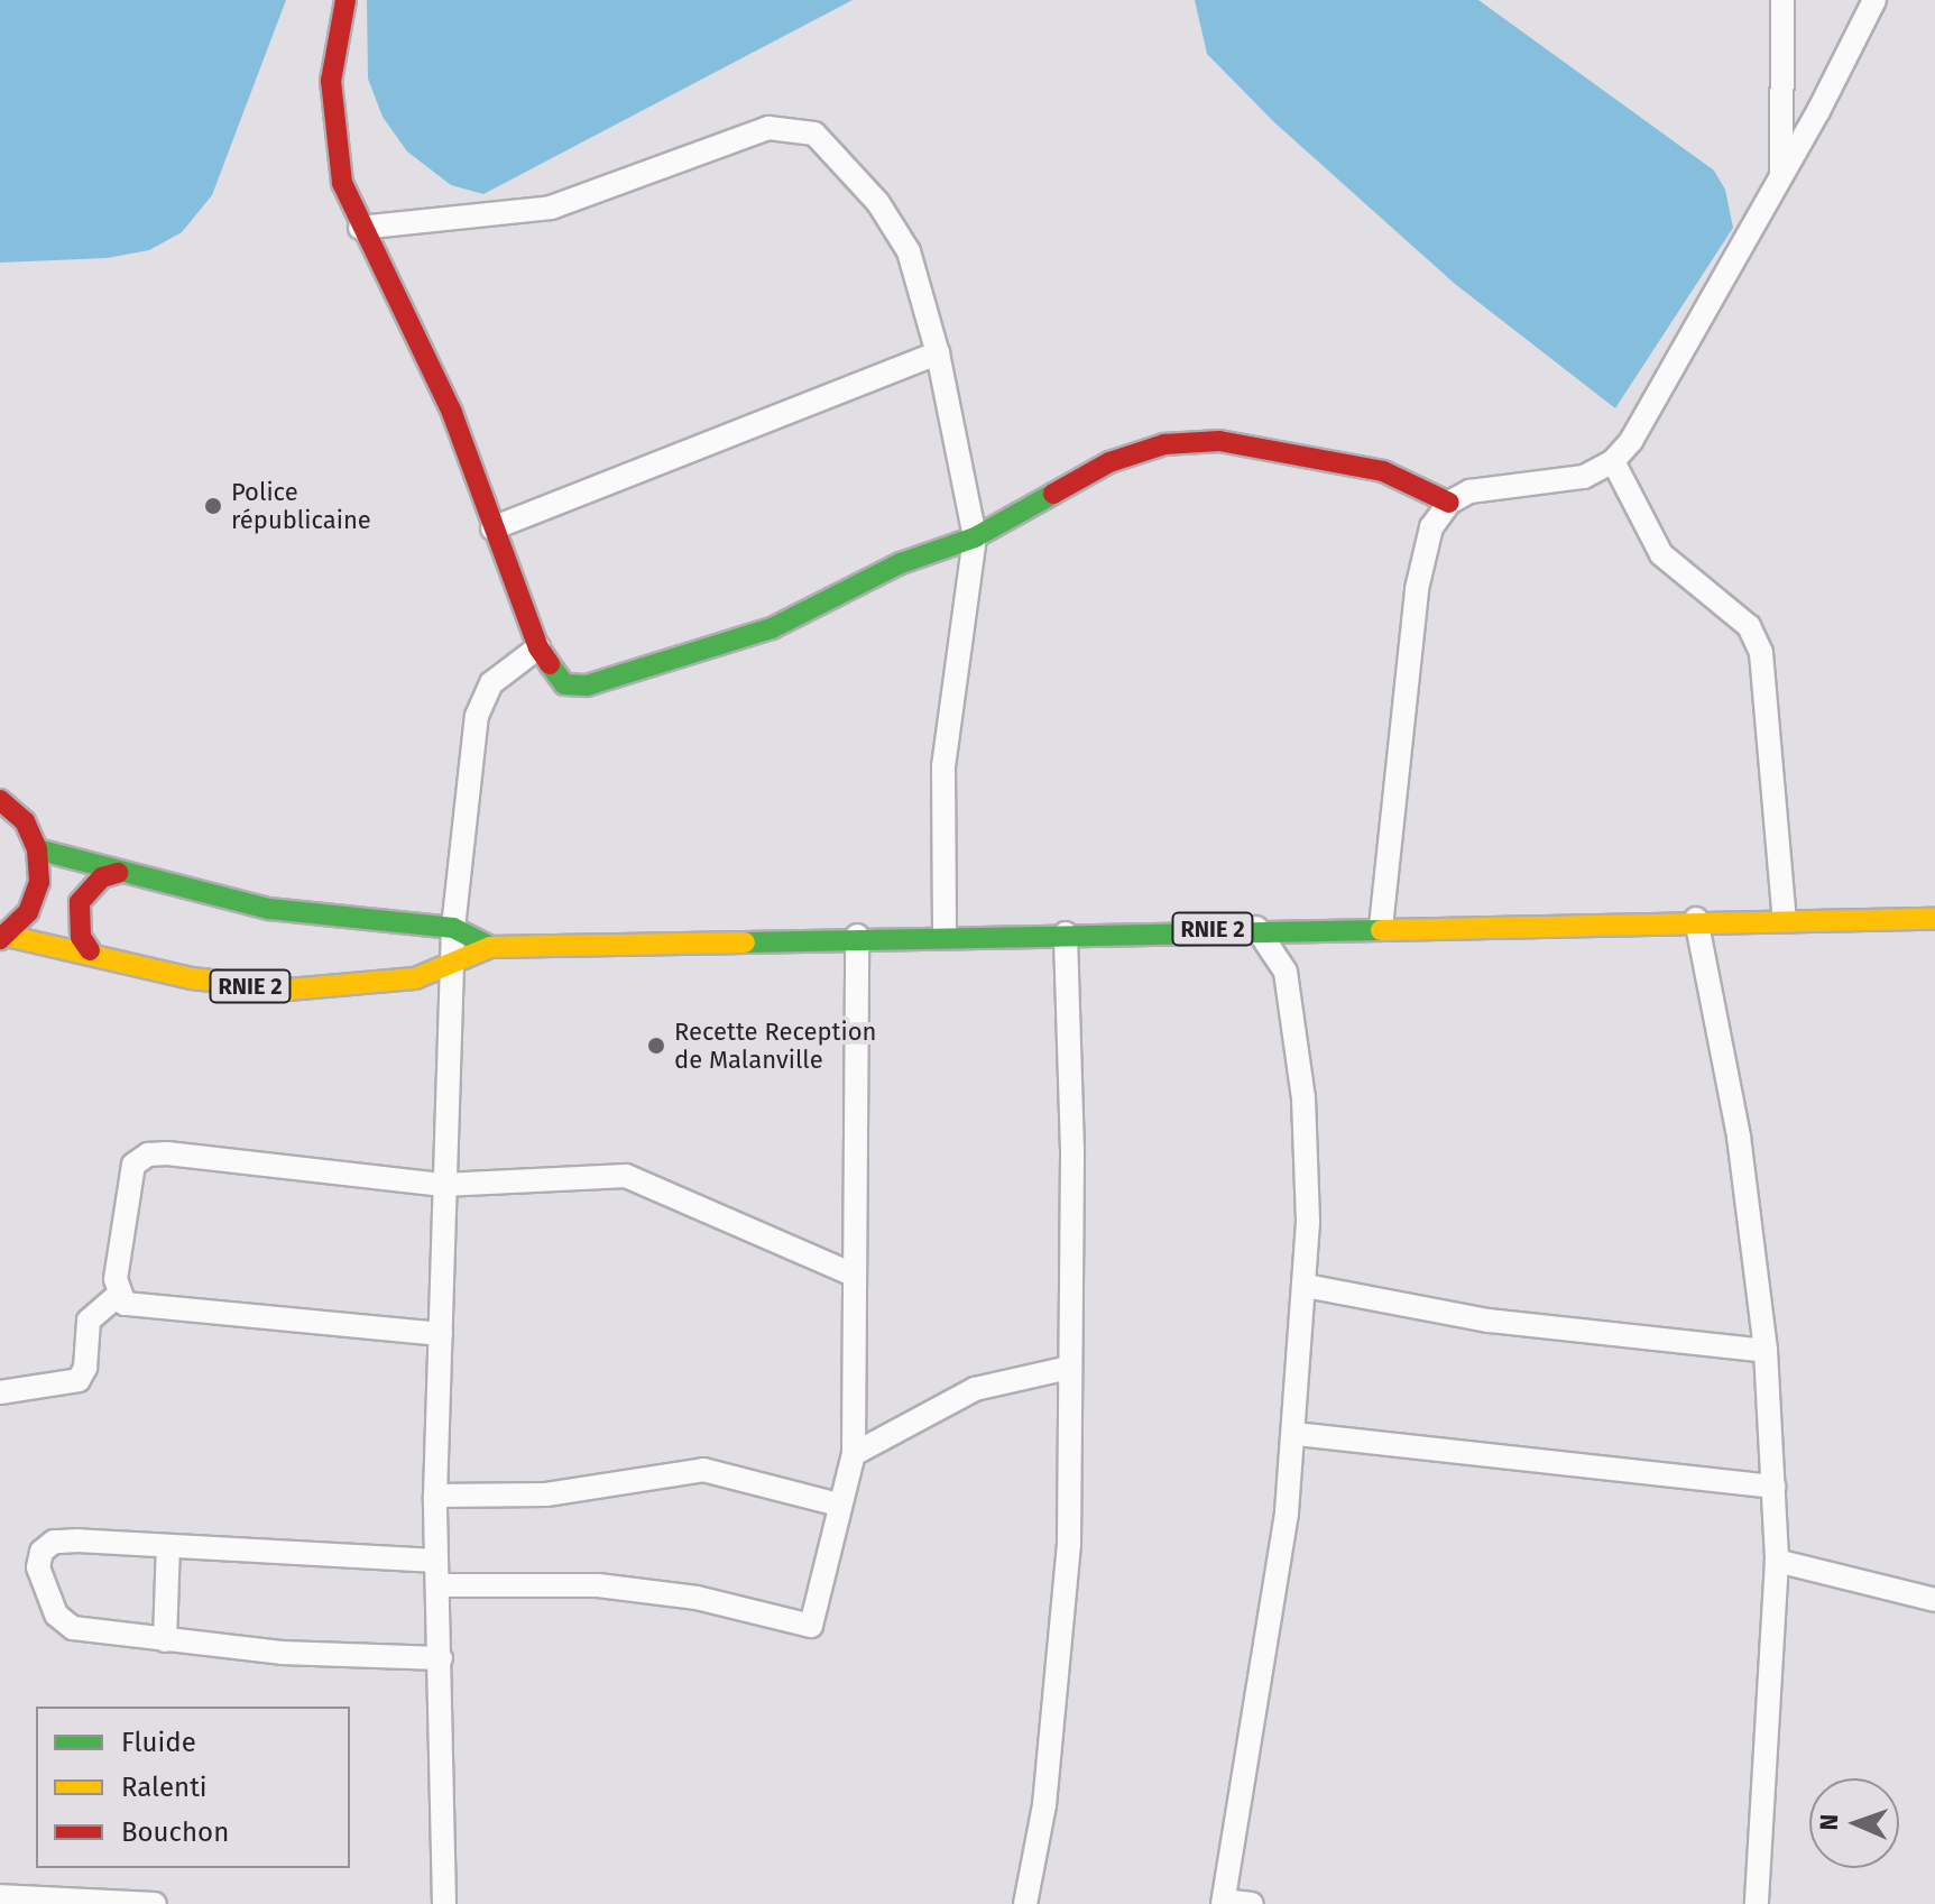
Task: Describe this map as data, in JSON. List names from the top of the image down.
{
  "streets": {
    "main road": ["RNIE 2"]
  },
  "places": ["Police républicaine", "Recette Reception de Malanville"],
  "legend": ["Fluide", "Ralenti", "Bouchon"],
  "north": "left"
}
